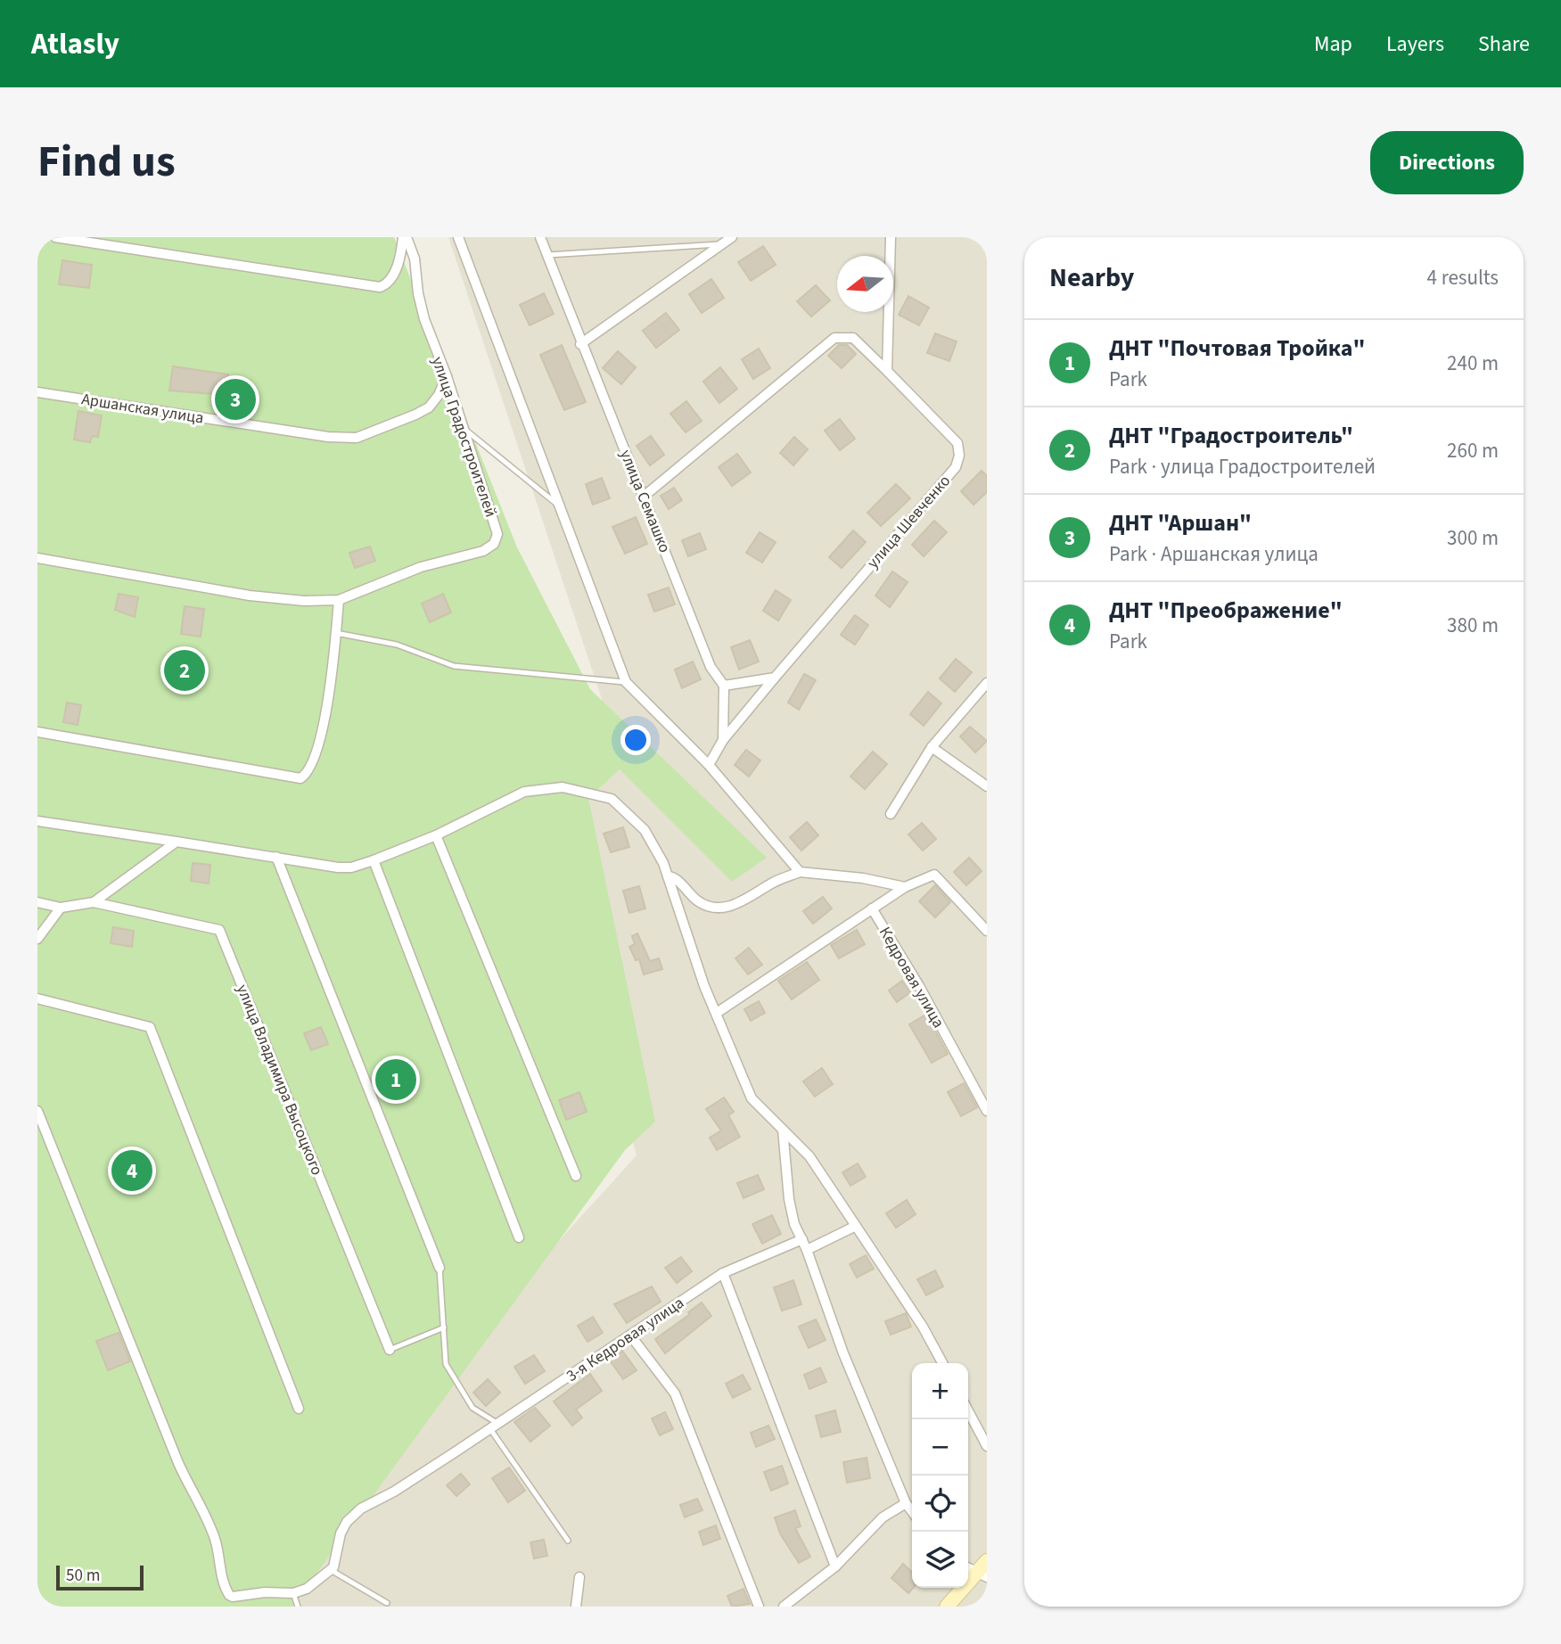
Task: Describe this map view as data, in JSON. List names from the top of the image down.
{
  "streets": {
    "street": [
      "Аршанская улица",
      "улица Градостроителей",
      "улица Семашко",
      "улица Шевченко",
      "Кедровая улица",
      "улица Владимира Высоцкого",
      "3-я Кедровая улица"
    ]
  },
  "crossings": [
    ["Аршанская улица", "улица Градостроителей"],
    ["улица Семашко", "улица Шевченко"]
  ],
  "scale_bar": "50 m",
  "north": "left",
  "page": {
    "header": "Atlasly",
    "nav": ["Map", "Layers", "Share"],
    "title": "Find us",
    "buttons": "Directions",
    "heading": ["Nearby", "4 results"],
    "list": [
      {
        "mark": "1",
        "name": "ДНТ \"Почтовая Тройка\"",
        "note": "Park",
        "value": "240 m"
      },
      {
        "mark": "2",
        "name": "ДНТ \"Градостроитель\"",
        "note": "Park · улица Градостроителей",
        "value": "260 m"
      },
      {
        "mark": "3",
        "name": "ДНТ \"Аршан\"",
        "note": "Park · Аршанская улица",
        "value": "300 m"
      },
      {
        "mark": "4",
        "name": "ДНТ \"Преображение\"",
        "note": "Park",
        "value": "380 m"
      }
    ],
    "pins": [
      "3",
      "2",
      "1",
      "4"
    ],
    "map_buttons": ["+", "−"],
    "scale": "50 m"
  }
}
